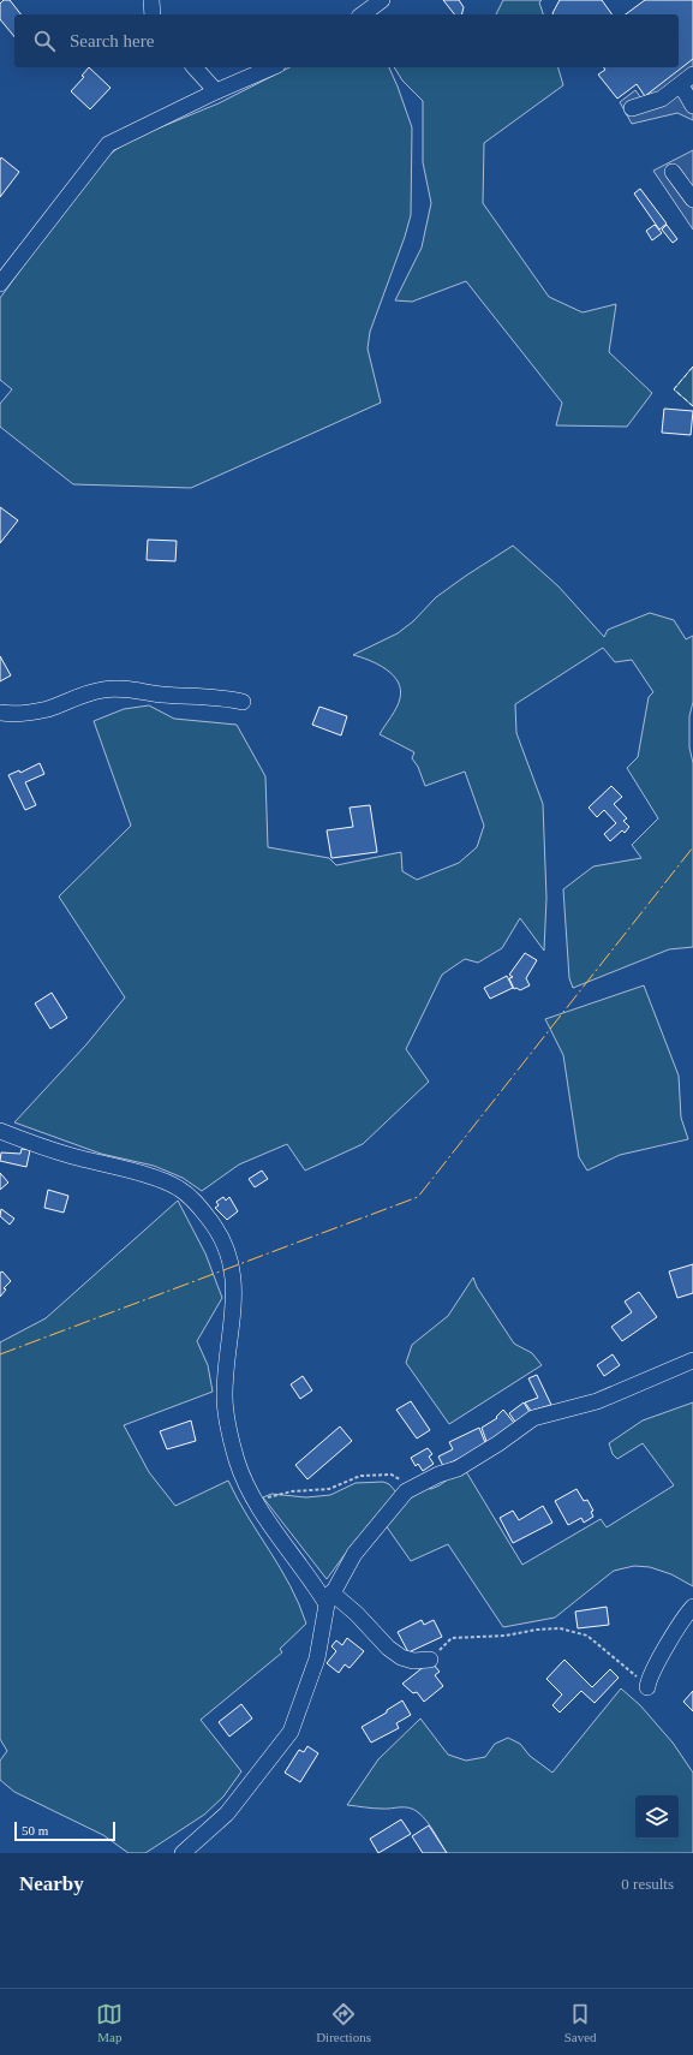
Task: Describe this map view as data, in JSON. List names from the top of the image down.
{
  "scale_bar": "50 m",
  "page": {
    "search": "Search here",
    "scale": "50 m",
    "heading": ["Nearby", "0 results"],
    "nav": ["Map", "Directions", "Saved"]
  }
}
